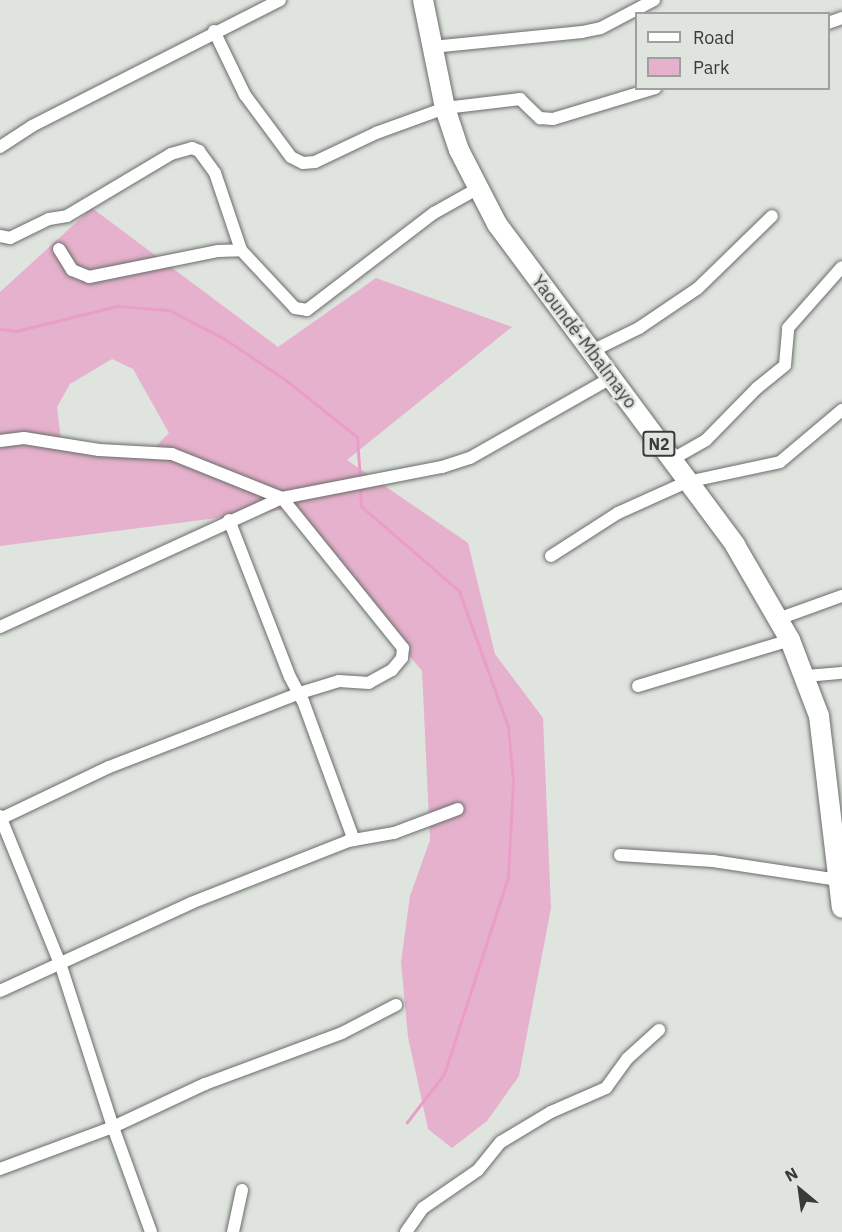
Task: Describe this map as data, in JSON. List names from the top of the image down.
{
  "streets": {
    "highway": ["Yaoundé-Mbalmayo", "N2"]
  },
  "legend": ["Road", "Park"],
  "north": "top left"
}
